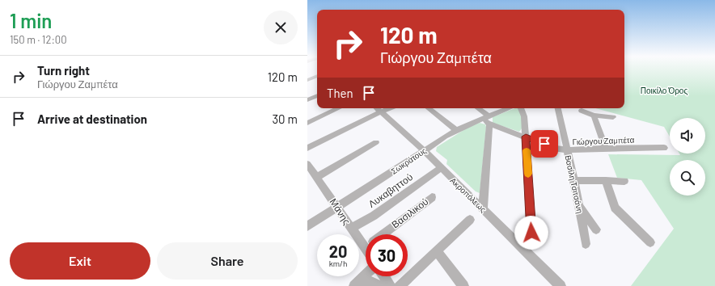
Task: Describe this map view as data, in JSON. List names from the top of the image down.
{
  "streets": {
    "street": [
      "Γιώργου Ζαμπέτα",
      "Σωκράτους",
      "Βασίλη Τσιτσάνη",
      "Λυκαβηττού",
      "Ακροπόλεως",
      "Μάνης",
      "Βασιλικού"
    ]
  },
  "crossings": [
    ["Γιώργου Ζαμπέτα", "Σωκράτους"],
    ["Γιώργου Ζαμπέτα", "Βασίλη Τσιτσάνη"],
    ["Σωκράτους", "Ακροπόλεως"],
    ["Σωκράτους", "Μάνης"],
    ["Λυκαβηττού", "Ακροπόλεως"],
    ["Λυκαβηττού", "Μάνης"]
  ],
  "parks": ["Ποικίλο Όρος"],
  "page": {
    "heading": ["1 min", "150 m · 12:00"],
    "turn": ["120 m", "Γιώργου Ζαμπέτα"],
    "list": [
      {
        "name": "Turn right",
        "note": "Γιώργου Ζαμπέτα",
        "value": "120 m"
      },
      {
        "name": "Arrive at destination",
        "value": "30 m"
      }
    ],
    "then": "Then",
    "speed": "20 km/h",
    "limit": "30",
    "buttons": ["Exit", "Share"]
  }
}
